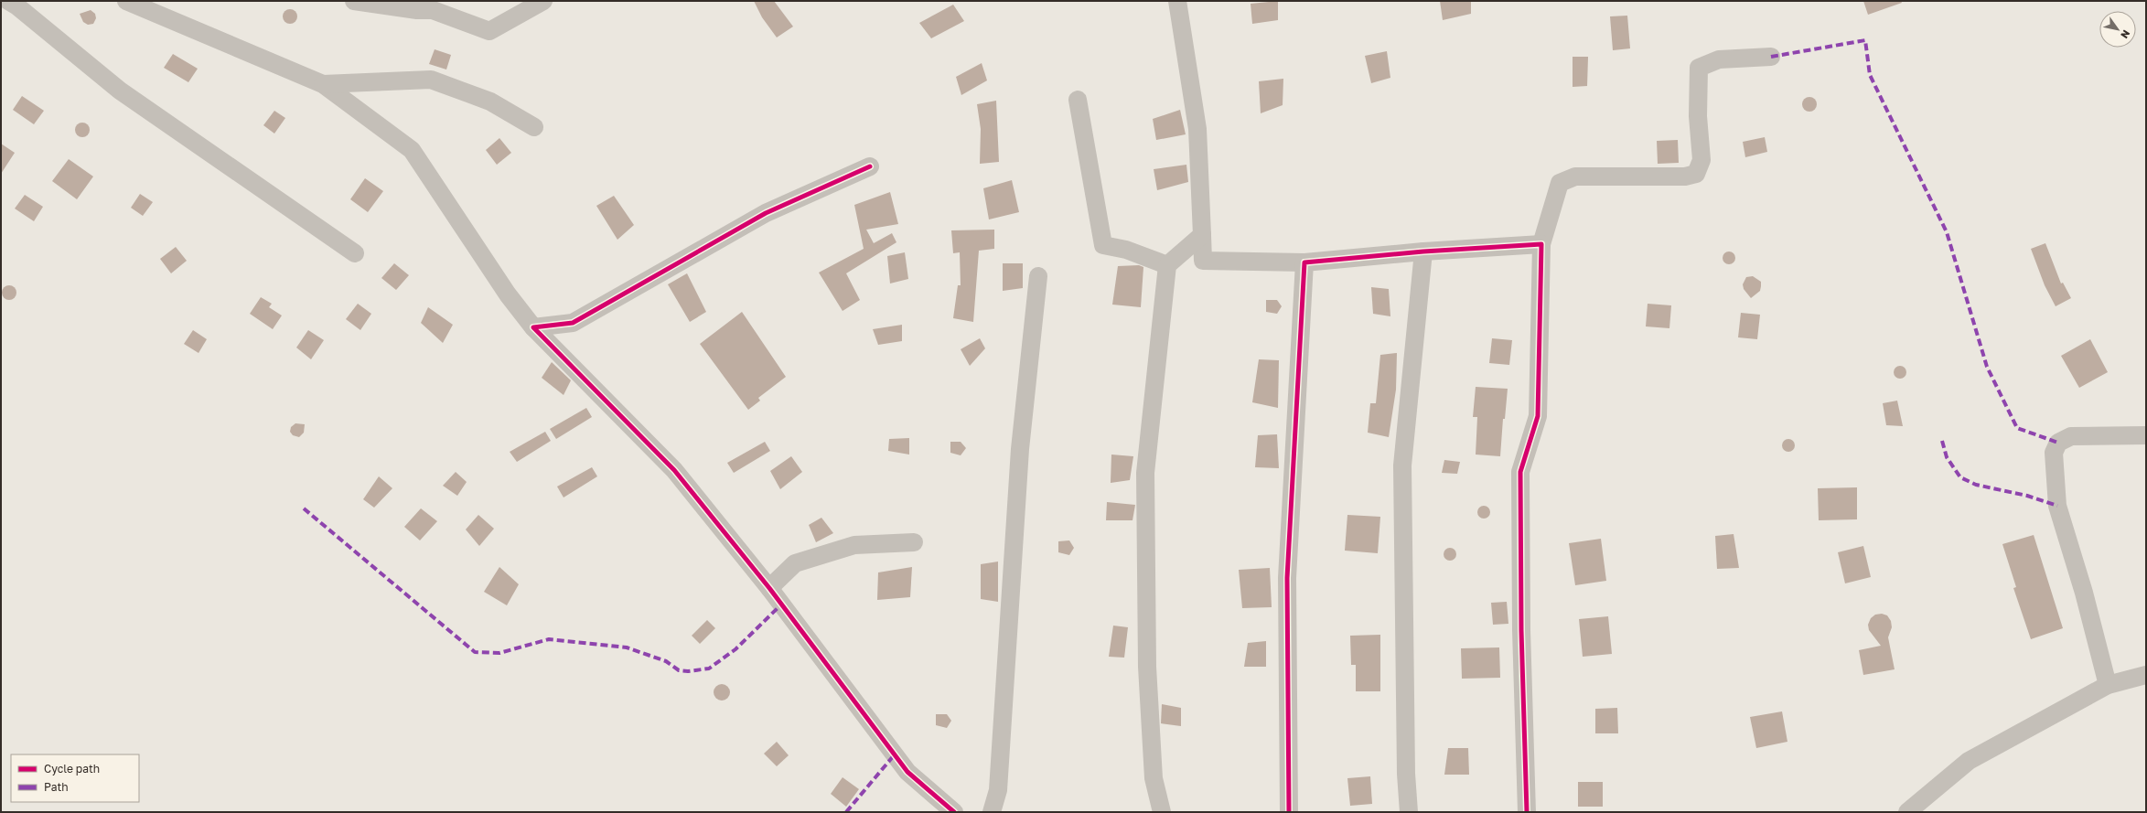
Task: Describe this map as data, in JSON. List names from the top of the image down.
{
  "legend": ["Cycle path", "Path"],
  "north": "bottom right"
}
